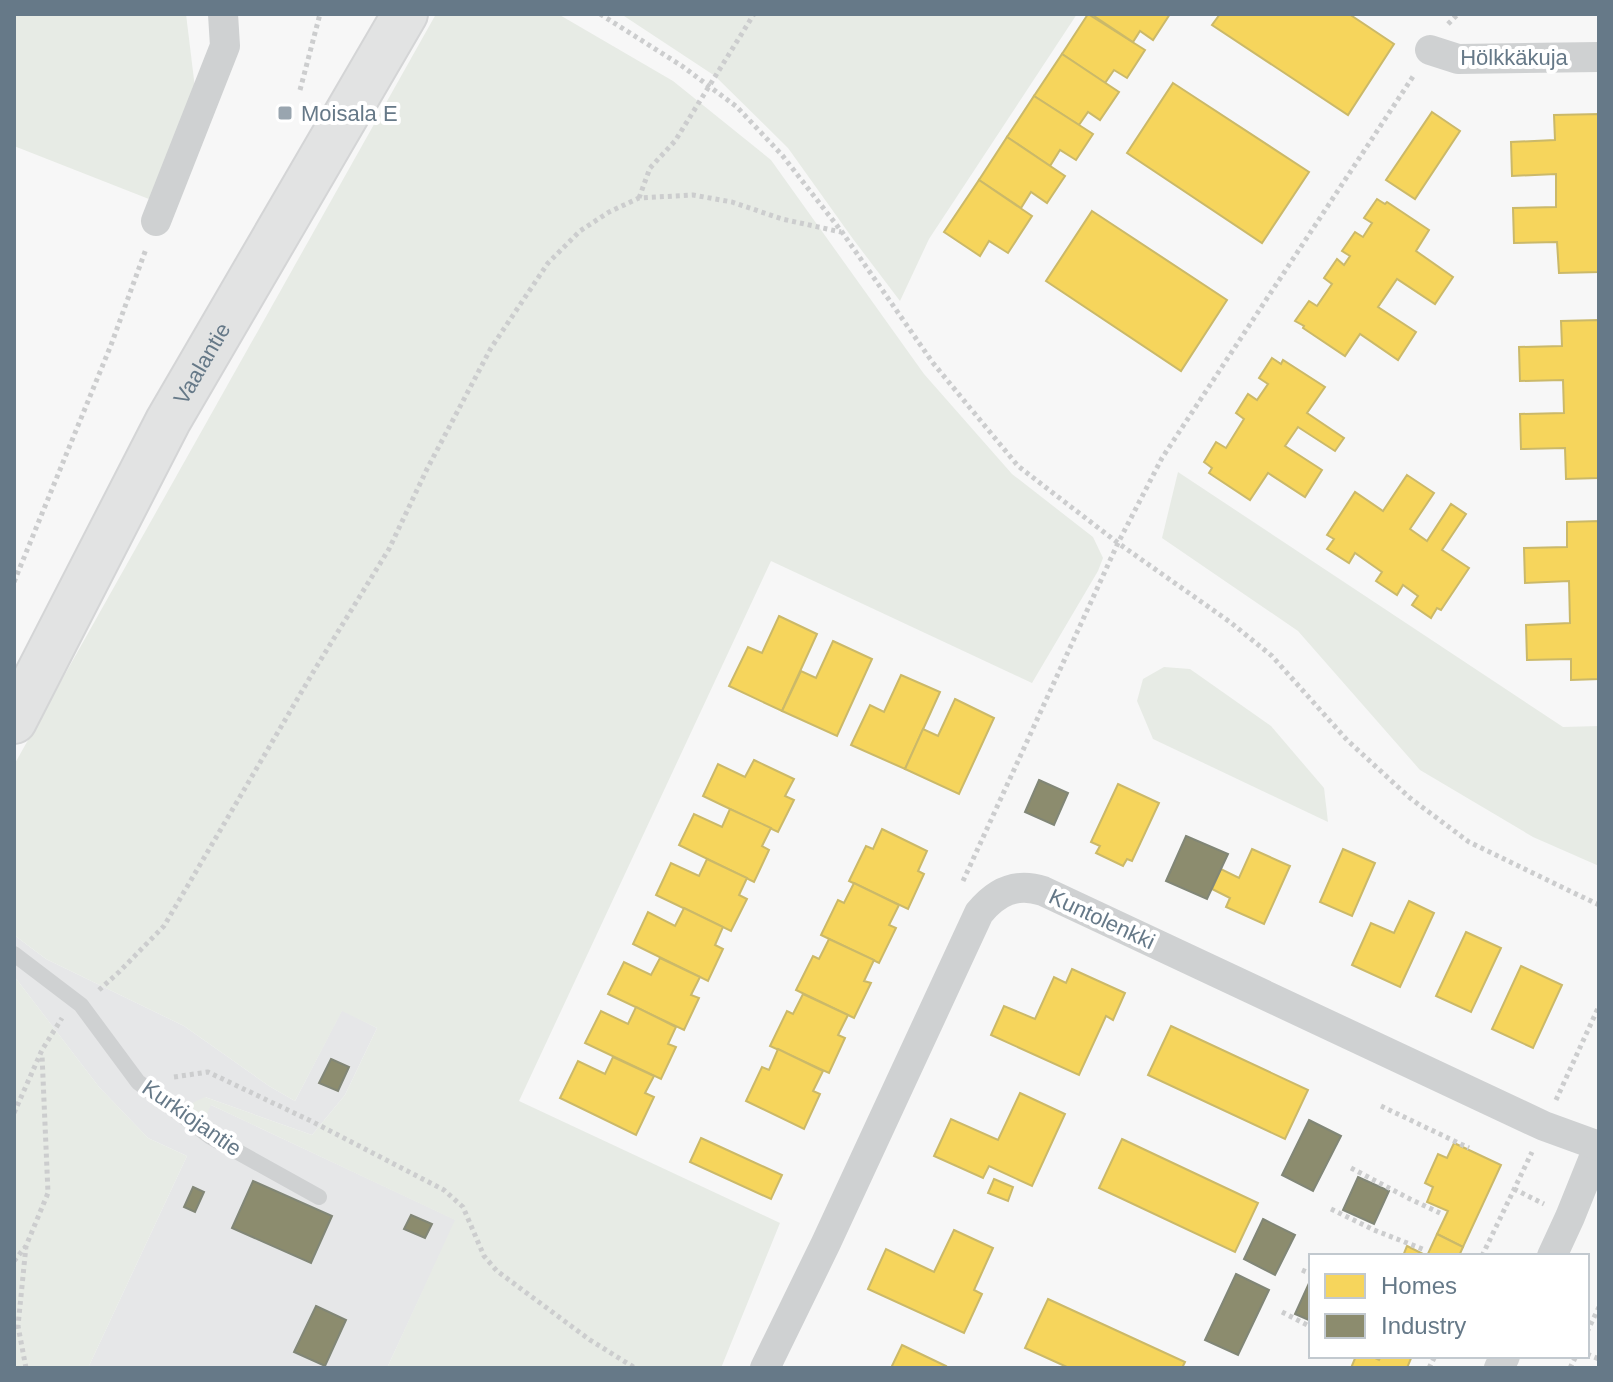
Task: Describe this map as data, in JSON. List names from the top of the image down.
{
  "streets": {
    "street": ["Hölkkäkuja", "Vaalantie", "Kuntolenkki"],
    "lane": ["Kurkiojantie"]
  },
  "places": {
    "transit": ["Moisala E"]
  },
  "legend": ["Homes", "Industry"]
}
